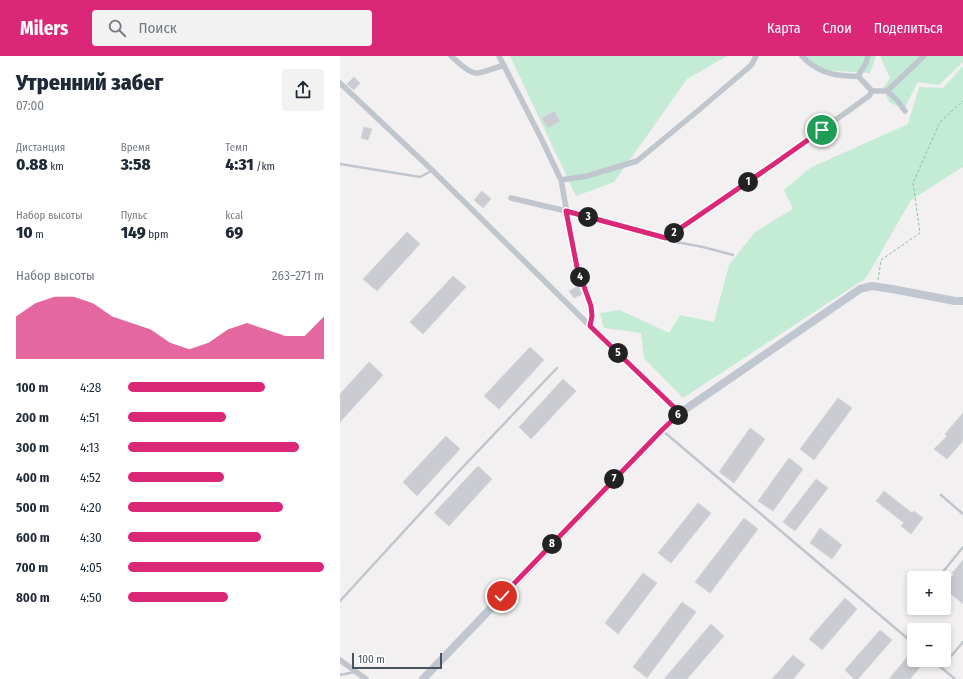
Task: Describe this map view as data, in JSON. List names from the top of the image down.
{
  "scale_bar": "100 m",
  "page": {
    "header": "Milers",
    "search": "Поиск",
    "nav": ["Карта", "Слои", "Поделиться"],
    "heading": ["Утренний забег", "07:00"],
    "stats": [
      ["Дистанция", "0.88 km"],
      ["Время", "3:58"],
      ["Темп", "4:31 /km"],
      ["Набор высоты", "10 m"],
      ["Пульс", "149 bpm"],
      ["kcal", "69"]
    ],
    "pins": [
      "1",
      "3",
      "2",
      "4",
      "5",
      "6",
      "7",
      "8"
    ],
    "chart": ["Набор высоты", "263–271 m"],
    "list": [
      {
        "name": "100 m",
        "note": "4:28"
      },
      {
        "name": "200 m",
        "note": "4:51"
      },
      {
        "name": "300 m",
        "note": "4:13"
      },
      {
        "name": "400 m",
        "note": "4:52"
      },
      {
        "name": "500 m",
        "note": "4:20"
      },
      {
        "name": "600 m",
        "note": "4:30"
      },
      {
        "name": "700 m",
        "note": "4:05"
      },
      {
        "name": "800 m",
        "note": "4:50"
      }
    ],
    "map_buttons": ["+", "−"],
    "scale": "100 m"
  }
}
